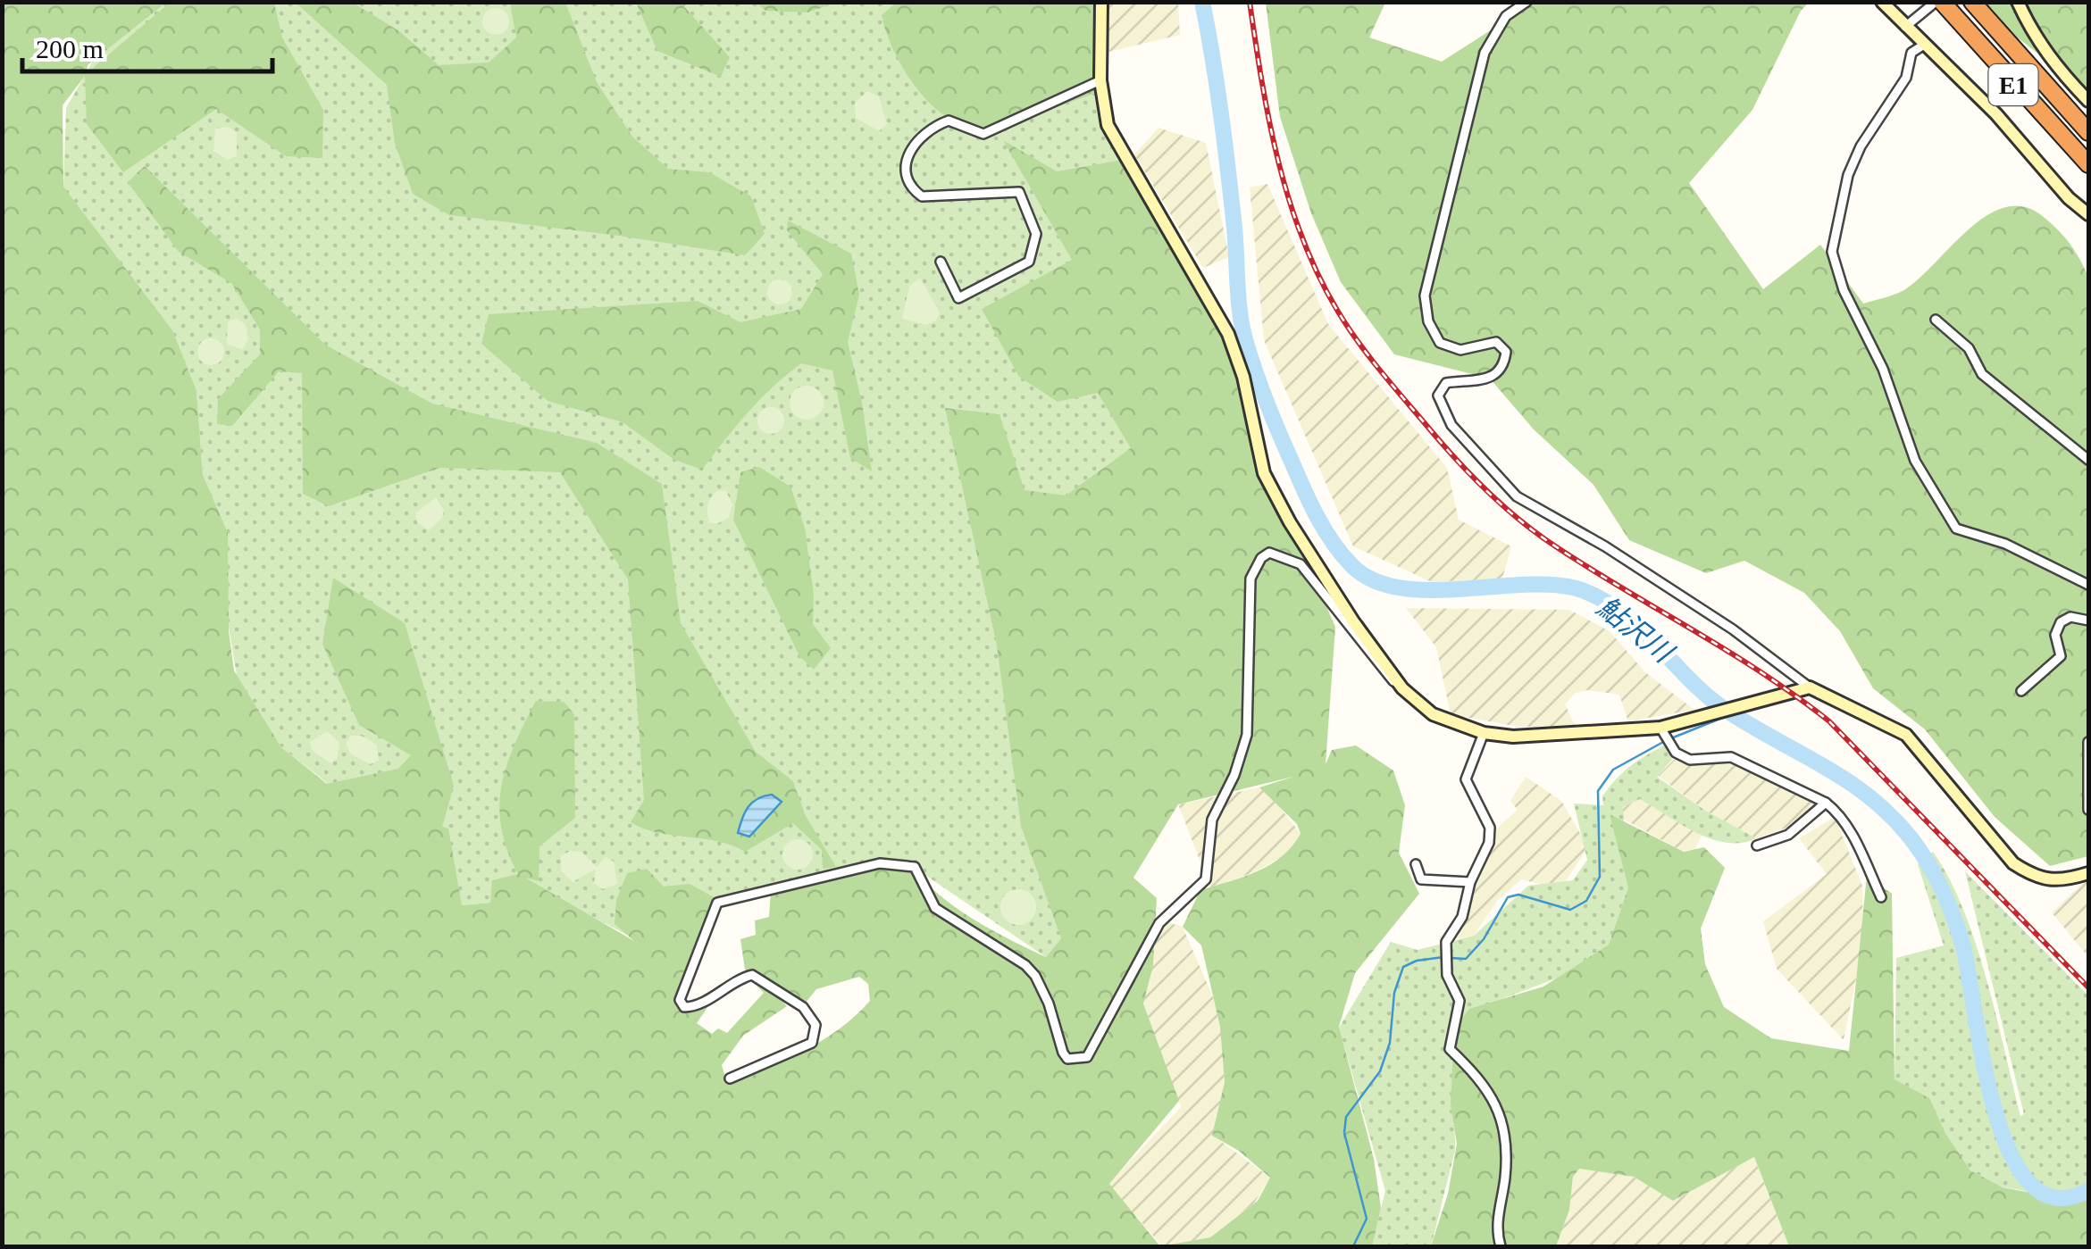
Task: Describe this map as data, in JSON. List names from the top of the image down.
{
  "streets": {
    "highway": ["E1"]
  },
  "water": ["鮎沢川"],
  "scale_bar": "200 m"
}
